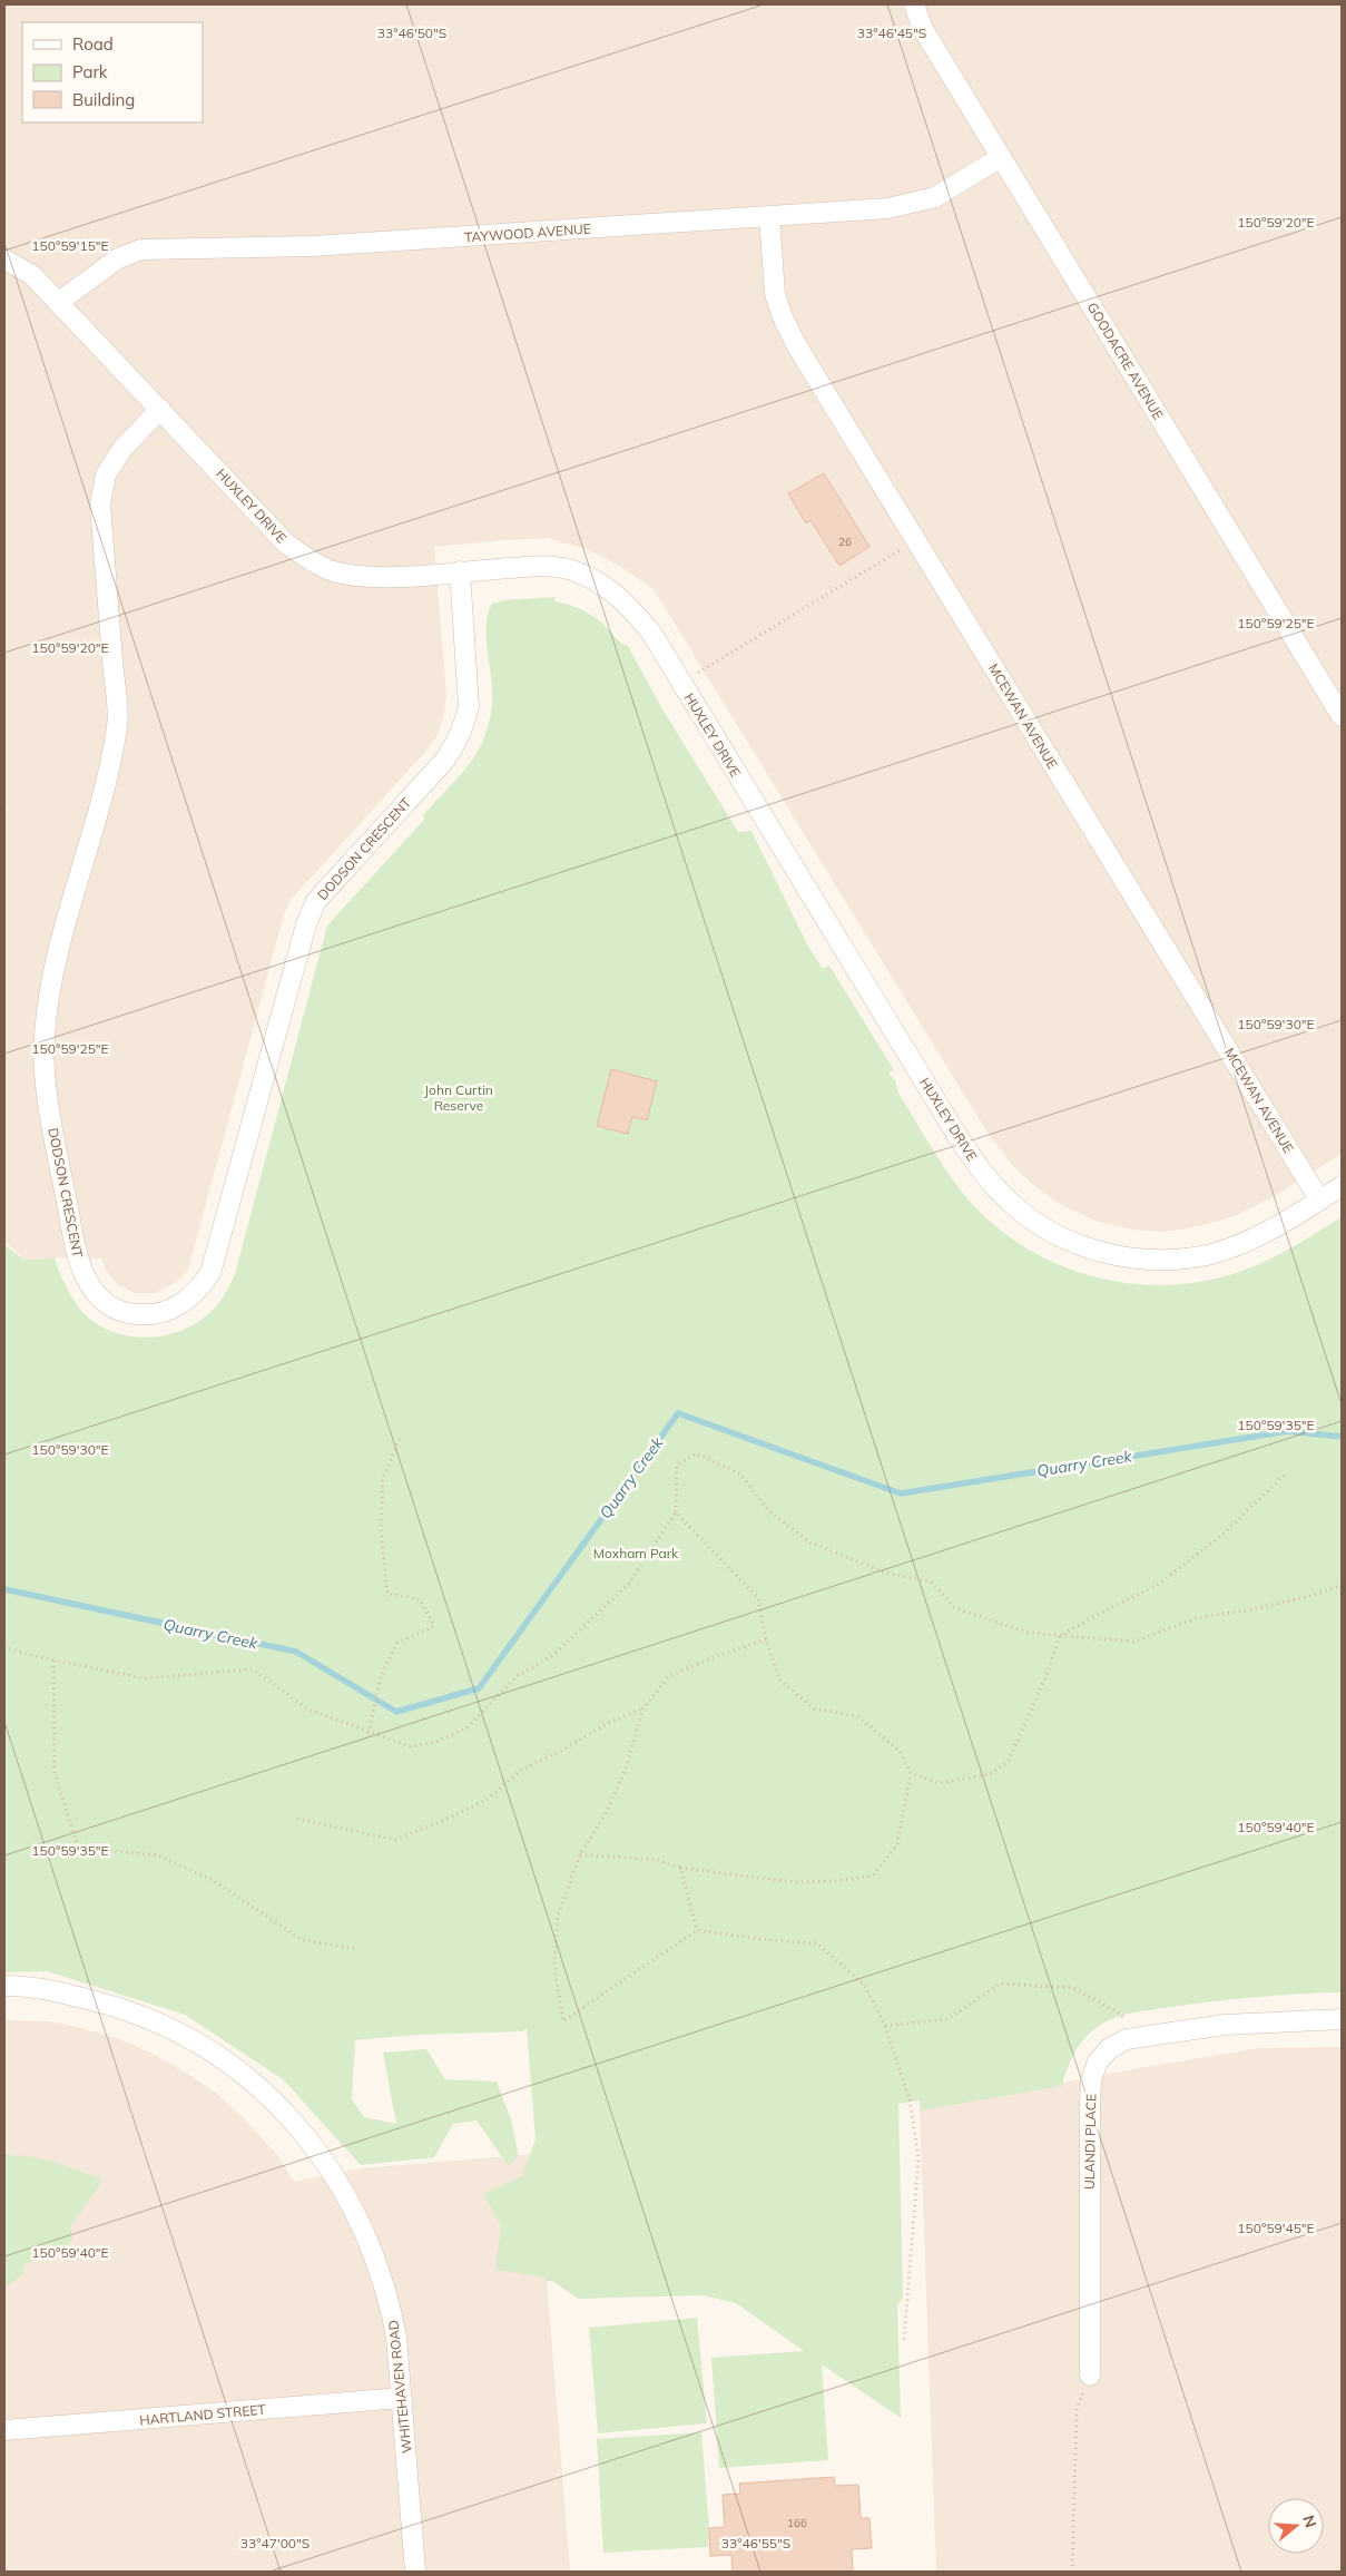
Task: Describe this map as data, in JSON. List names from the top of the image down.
{
  "streets": {
    "street": [
      "TAYWOOD AVENUE",
      "GOODACRE AVENUE",
      "HUXLEY DRIVE",
      "MCEWAN AVENUE",
      "DODSON CRESCENT",
      "ULANDI PLACE",
      "WHITEHAVEN ROAD",
      "HARTLAND STREET"
    ]
  },
  "crossings": [
    ["TAYWOOD AVENUE", "GOODACRE AVENUE"],
    ["TAYWOOD AVENUE", "HUXLEY DRIVE"],
    ["TAYWOOD AVENUE", "MCEWAN AVENUE"],
    ["HUXLEY DRIVE", "MCEWAN AVENUE"],
    ["HUXLEY DRIVE", "DODSON CRESCENT"],
    ["WHITEHAVEN ROAD", "HARTLAND STREET"]
  ],
  "water": ["Quarry Creek"],
  "parks": ["John Curtin Reserve", "Moxham Park"],
  "house_numbers": ["26", "166"],
  "legend": ["Road", "Park", "Building"],
  "north": "right",
  "coordinates": [
    "33°46'50\"S",
    "33°46'45\"S",
    "150°59'20\"E",
    "150°59'15\"E",
    "150°59'25\"E",
    "150°59'30\"E",
    "150°59'35\"E",
    "150°59'40\"E",
    "150°59'45\"E",
    "33°47'00\"S",
    "33°46'55\"S"
  ]
}
